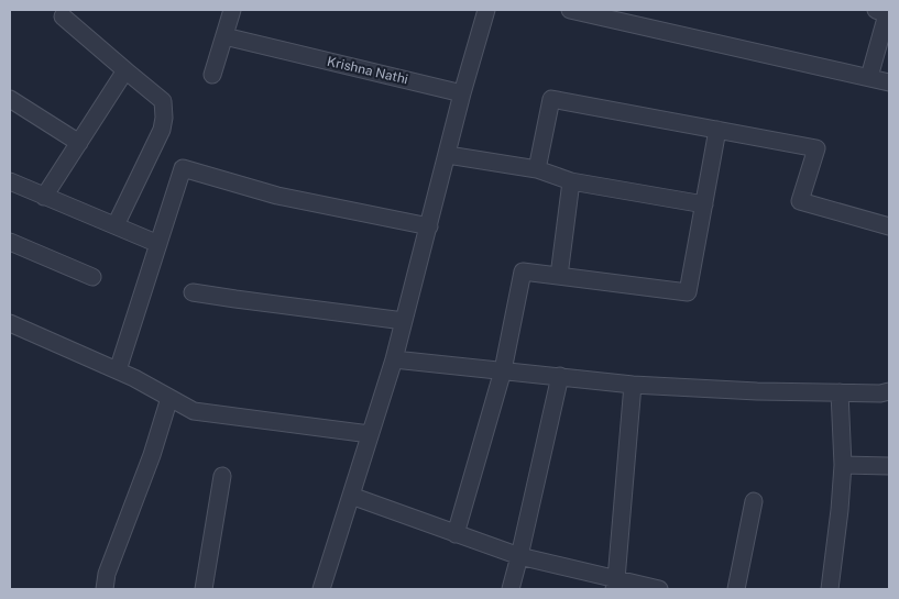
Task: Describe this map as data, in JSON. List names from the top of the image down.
{
  "streets": {
    "street": ["Krishna Nathi"]
  }
}
